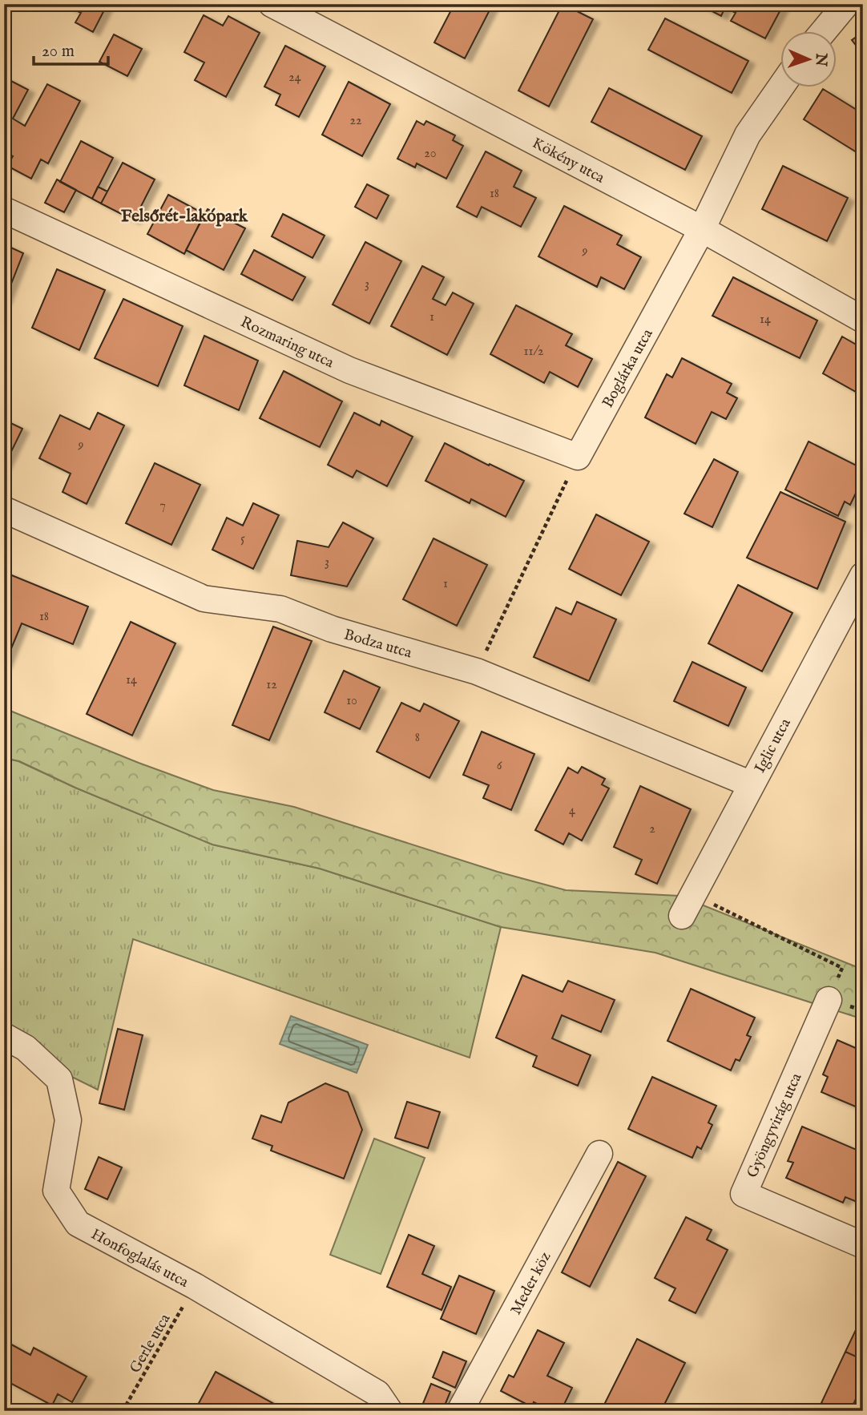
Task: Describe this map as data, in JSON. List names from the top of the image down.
{
  "streets": {
    "street": [
      "Kökény utca",
      "Rozmaring utca",
      "Boglárka utca",
      "Bodza utca",
      "Iglic utca",
      "Gyöngyvirág utca",
      "Honfoglalás utca",
      "Meder köz"
    ],
    "path": ["Gerle utca"]
  },
  "crossings": [
    ["Kökény utca", "Boglárka utca"],
    ["Rozmaring utca", "Boglárka utca"],
    ["Bodza utca", "Iglic utca"],
    ["Honfoglalás utca", "Gerle utca"]
  ],
  "districts": ["Felsőrét-lakópark"],
  "house_numbers": [
    "24",
    "22",
    "20",
    "18",
    "9",
    "3",
    "1",
    "14",
    "11/2",
    "9",
    "7",
    "5",
    "3",
    "1",
    "18",
    "14",
    "12",
    "10",
    "8",
    "6",
    "4",
    "2"
  ],
  "scale_bar": "20 m",
  "north": "right"
}
